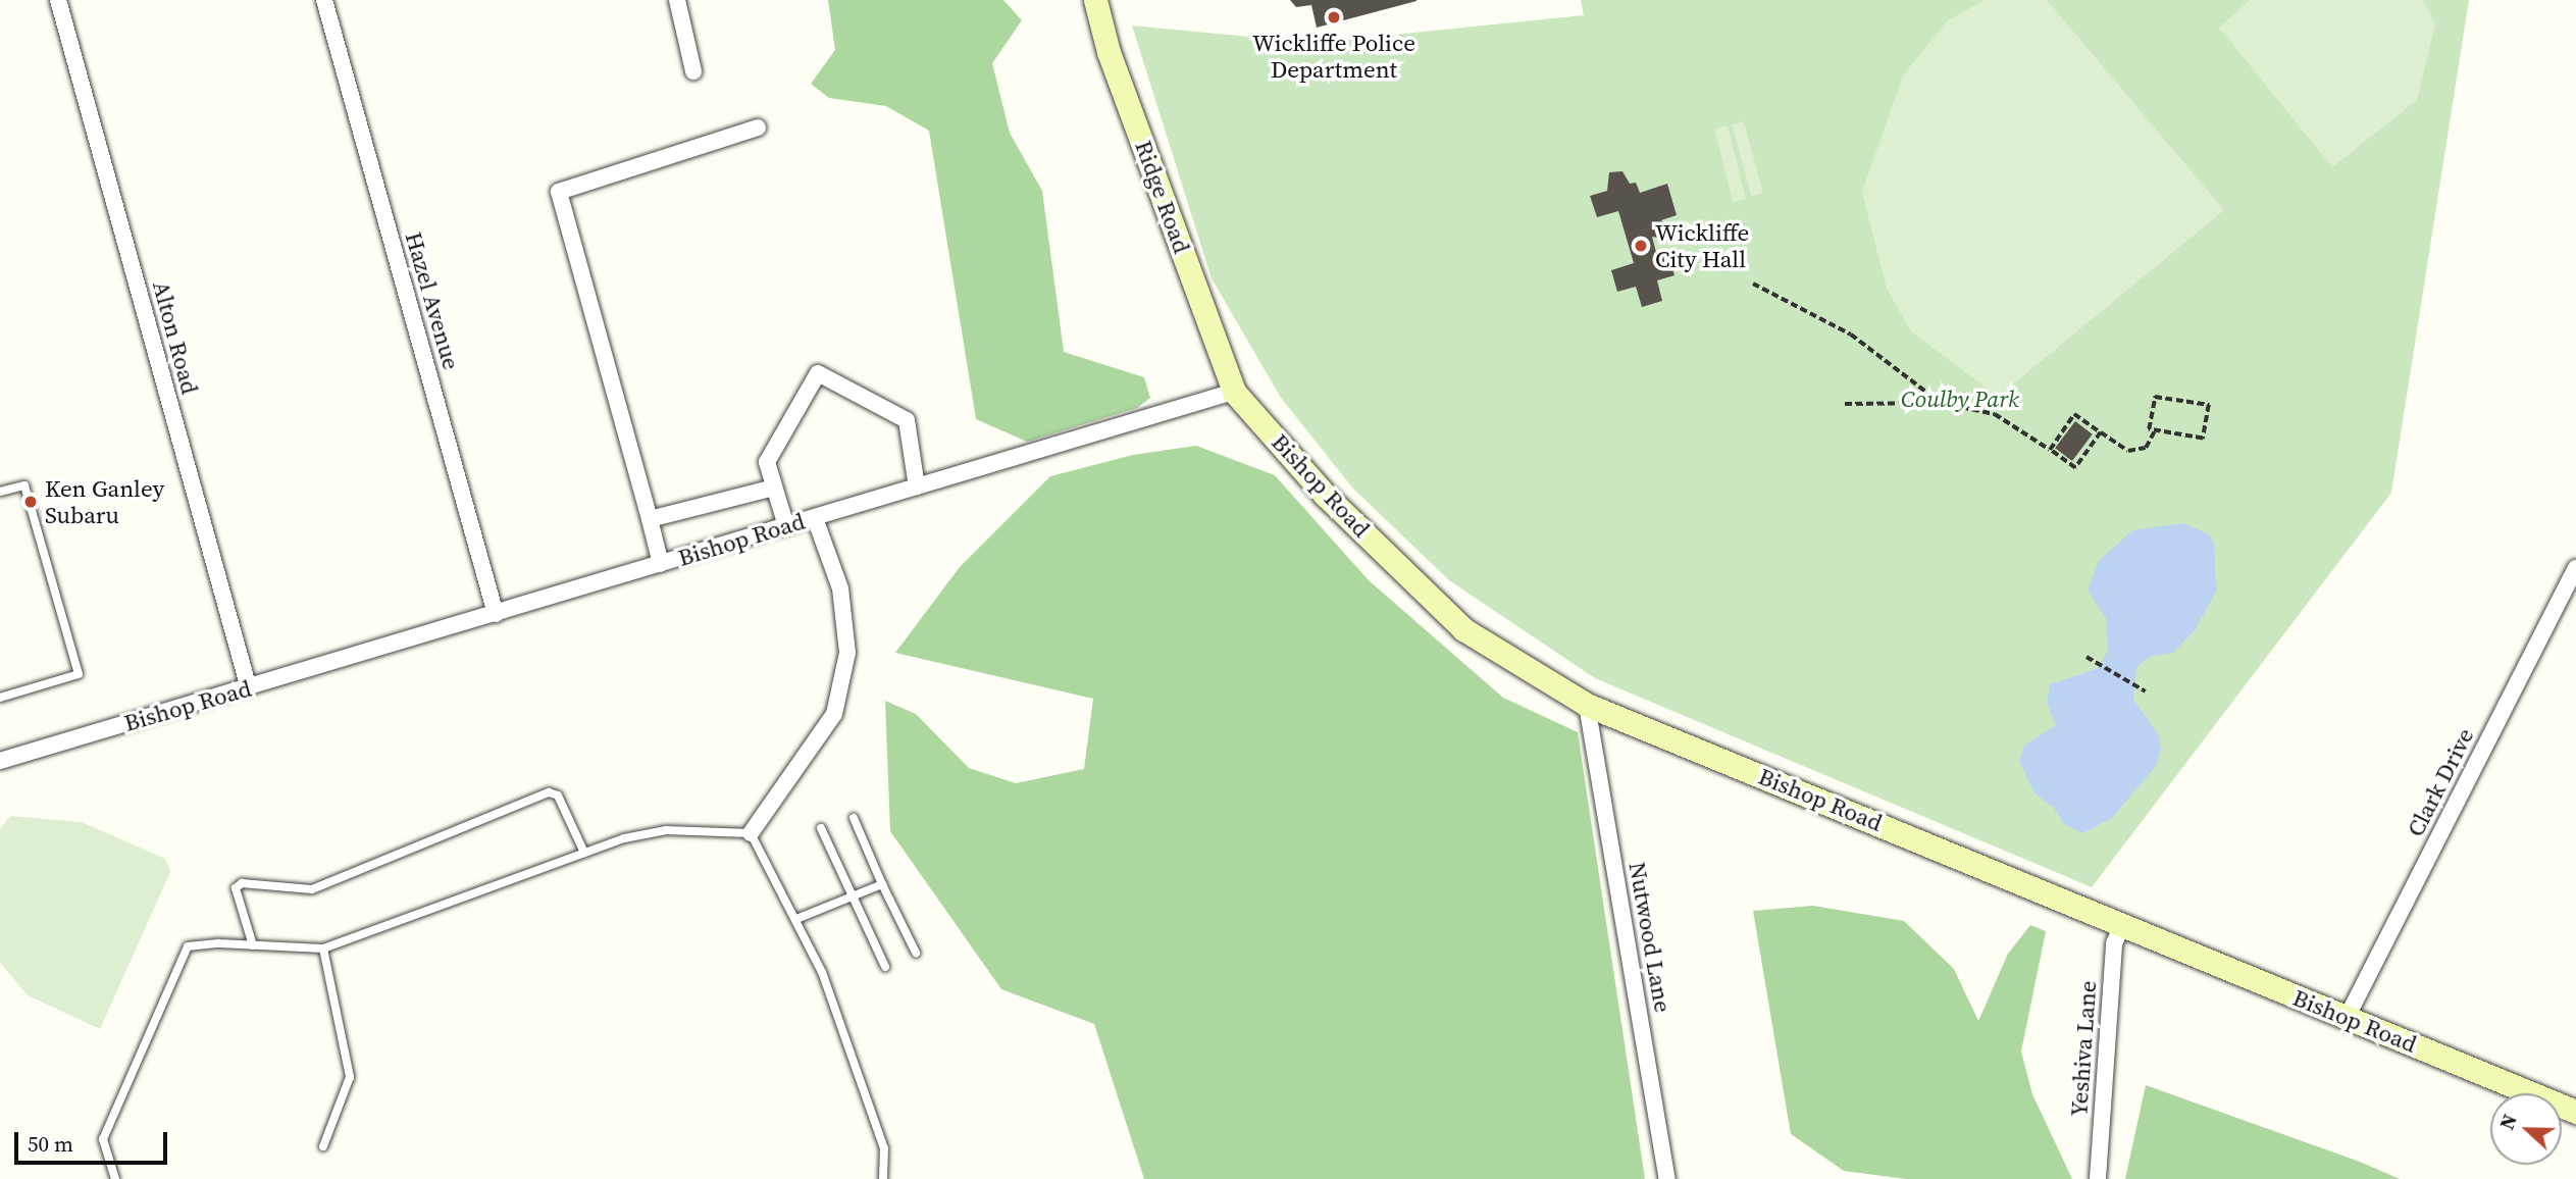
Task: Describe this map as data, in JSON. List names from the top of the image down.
{
  "streets": {
    "main road": ["Ridge Road", "Bishop Road"],
    "street": [
      "Hazel Avenue",
      "Alton Road",
      "Clark Drive",
      "Nutwood Lane",
      "Yeshiva Lane"
    ]
  },
  "crossings": [
    ["Ridge Road", "Bishop Road"],
    ["Hazel Avenue", "Bishop Road"],
    ["Alton Road", "Bishop Road"],
    ["Bishop Road", "Clark Drive"],
    ["Bishop Road", "Nutwood Lane"],
    ["Bishop Road", "Yeshiva Lane"]
  ],
  "parks": ["Coulby Park"],
  "places": ["Wickliffe Police Department", "Wickliffe City Hall", "Ken Ganley Subaru"],
  "scale_bar": "50 m",
  "north": "left"
}
